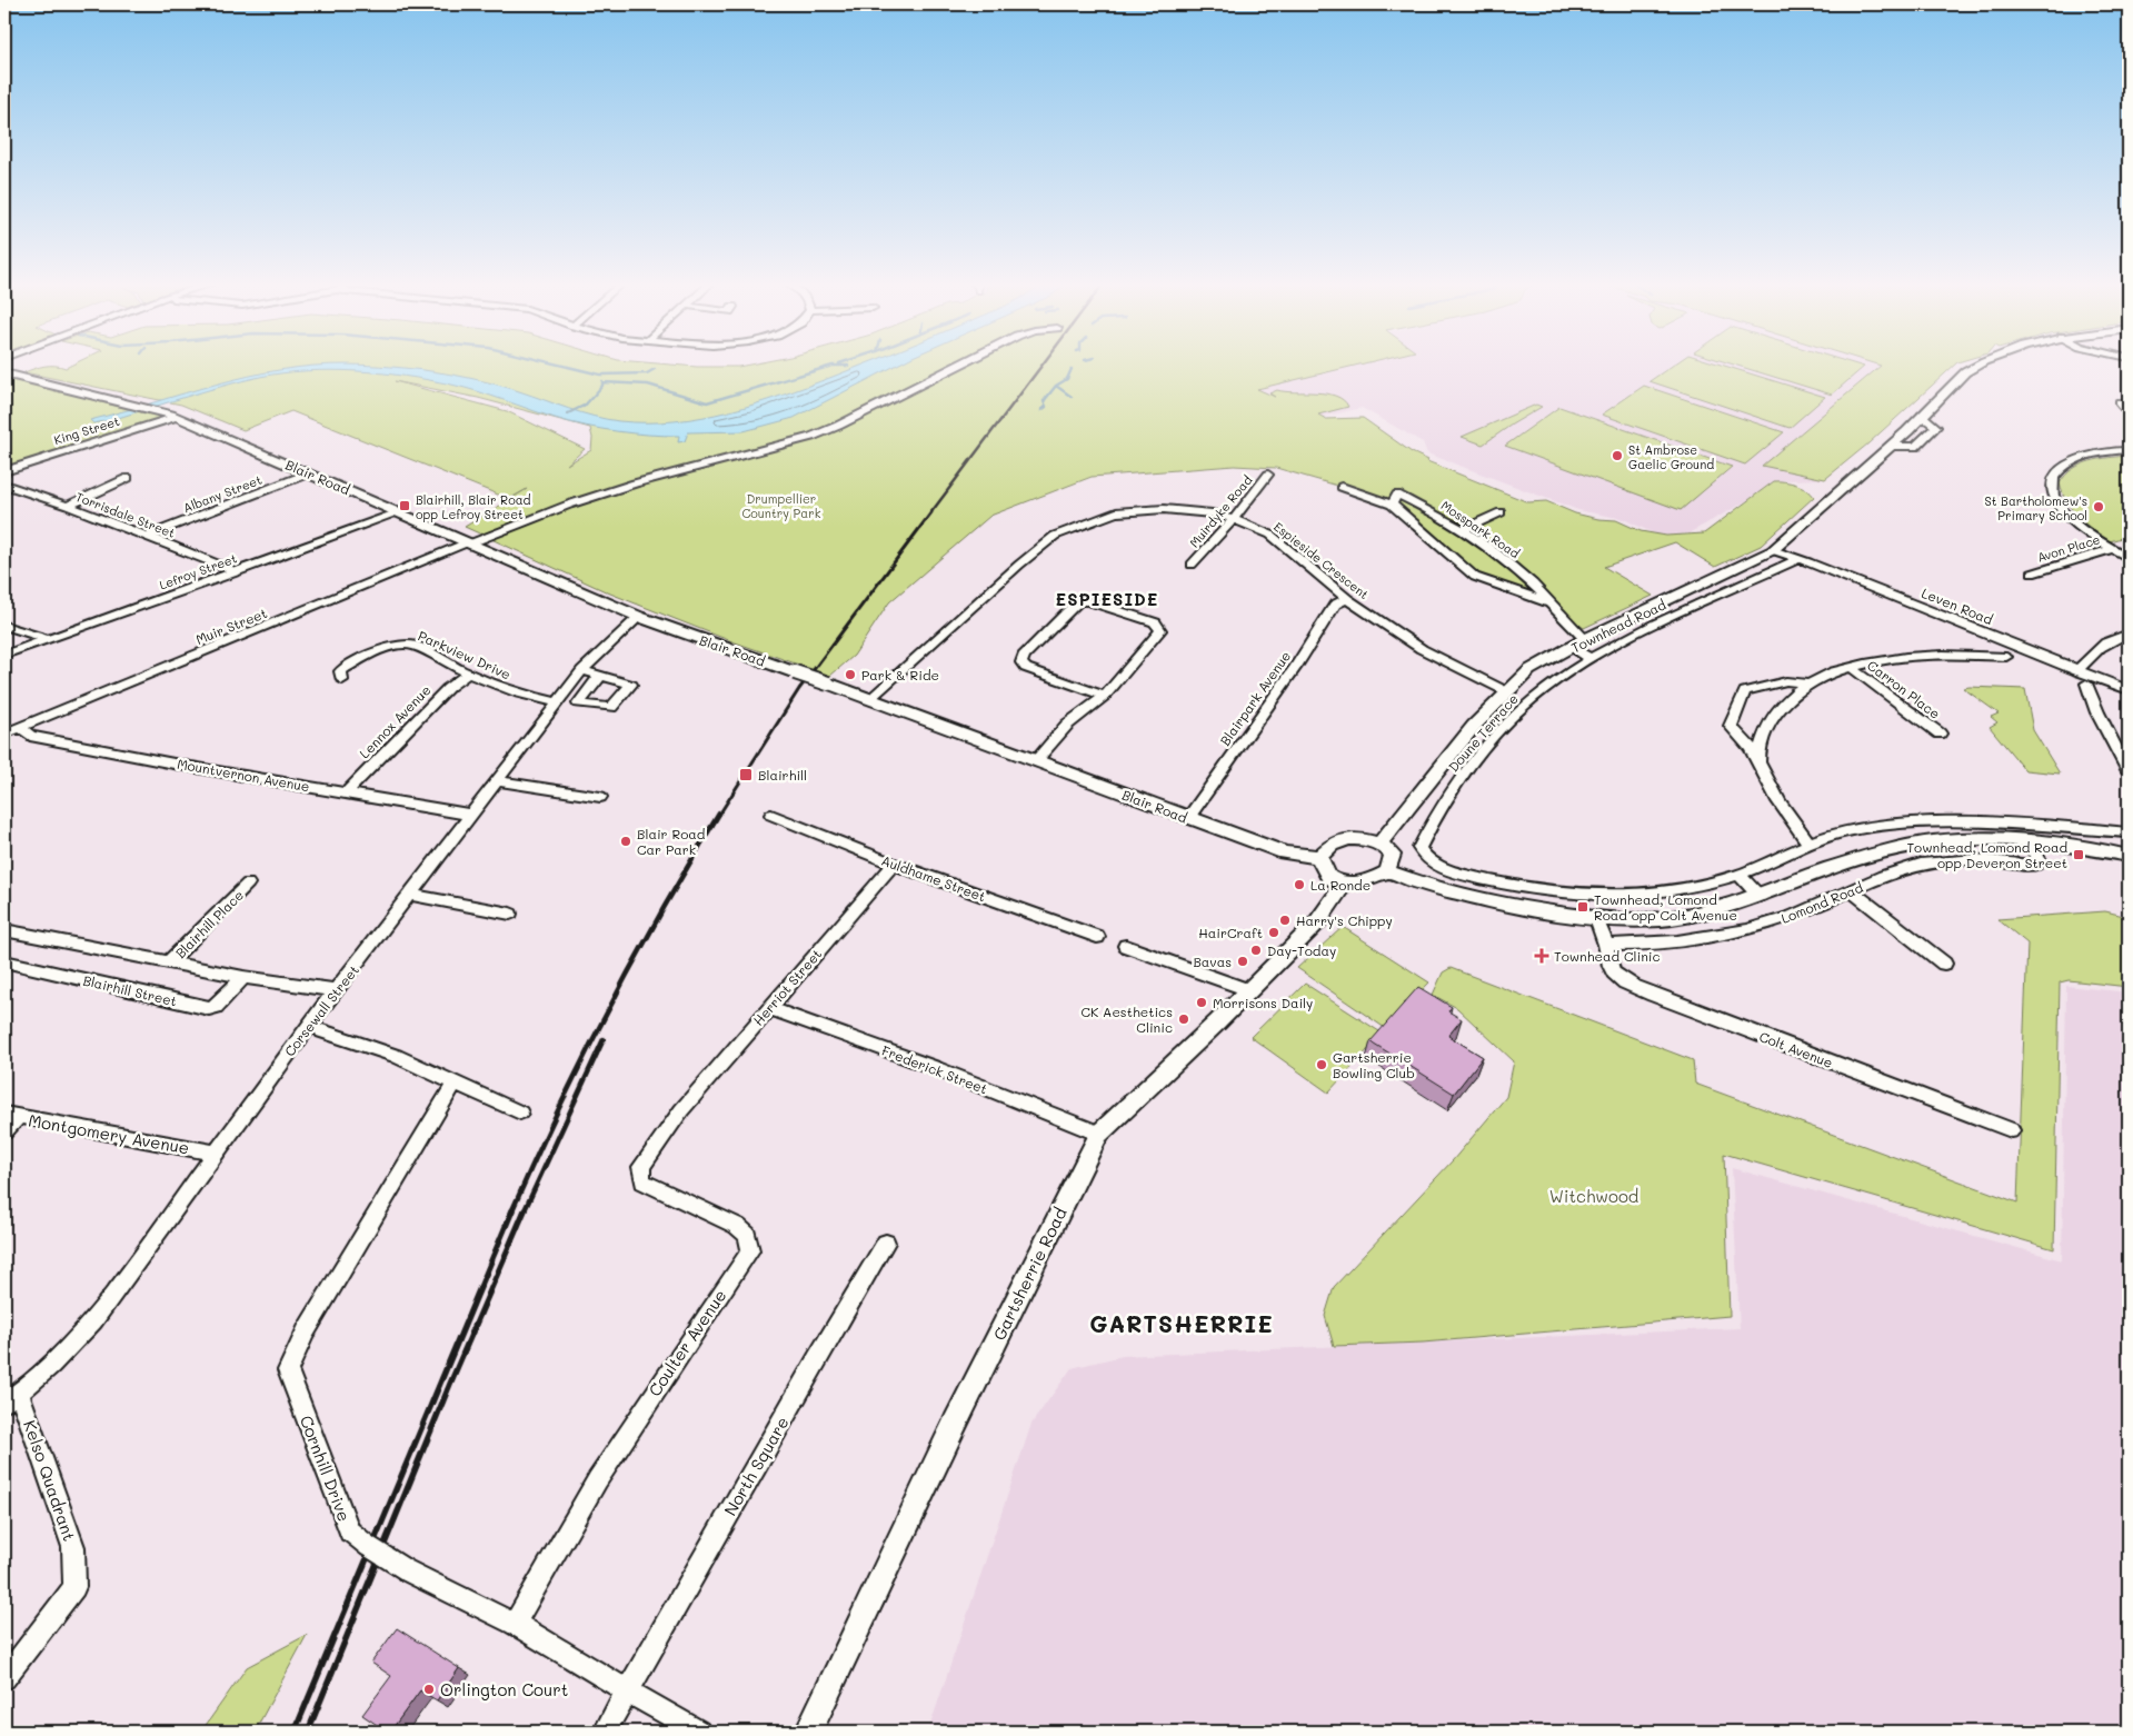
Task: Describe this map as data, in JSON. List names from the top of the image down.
{
  "streets": {
    "street": [
      "King Street",
      "Blair Road",
      "Albany Street",
      "Muirdyke Road",
      "Torrisdale Street",
      "Mosspark Road",
      "Avon Place",
      "Espieside Crescent",
      "Lefroy Street",
      "Leven Road",
      "Muir Street",
      "Townhead Road",
      "Parkview Drive",
      "Carron Place",
      "Blairpark Avenue",
      "Lennox Avenue",
      "Doune Terrace",
      "Mountvernon Avenue",
      "Auldhame Street",
      "Lomond Road",
      "Blairhill Place",
      "Herriot Street",
      "Blairhill Street",
      "Corsewall Street",
      "Colt Avenue",
      "Frederick Street",
      "Montgomery Avenue",
      "Gartsherrie Road",
      "Coulter Avenue",
      "North Square",
      "Cornhill Drive",
      "Kelso Quadrant"
    ]
  },
  "crossings": [
    ["King Street", "Blair Road"],
    ["Blair Road", "Albany Street"],
    ["Blair Road", "Espieside Crescent"],
    ["Blair Road", "Lefroy Street"],
    ["Blair Road", "Muir Street"],
    ["Blair Road", "Townhead Road"],
    ["Blair Road", "Blairpark Avenue"],
    ["Blair Road", "Lomond Road"],
    ["Blair Road", "Corsewall Street"],
    ["Blair Road", "Gartsherrie Road"],
    ["Albany Street", "Torrisdale Street"],
    ["Muirdyke Road", "Espieside Crescent"],
    ["Torrisdale Street", "Lefroy Street"],
    ["Mosspark Road", "Townhead Road"],
    ["Espieside Crescent", "Townhead Road"],
    ["Espieside Crescent", "Blairpark Avenue"],
    ["Leven Road", "Townhead Road"],
    ["Leven Road", "Doune Terrace"],
    ["Muir Street", "Mountvernon Avenue"],
    ["Townhead Road", "Lomond Road"],
    ["Townhead Road", "Gartsherrie Road"],
    ["Parkview Drive", "Lennox Avenue"],
    ["Parkview Drive", "Corsewall Street"],
    ["Lennox Avenue", "Mountvernon Avenue"],
    ["Mountvernon Avenue", "Corsewall Street"],
    ["Auldhame Street", "Herriot Street"],
    ["Lomond Road", "Colt Avenue"],
    ["Lomond Road", "Gartsherrie Road"],
    ["Herriot Street", "Frederick Street"],
    ["Herriot Street", "Coulter Avenue"],
    ["Corsewall Street", "Montgomery Avenue"],
    ["Corsewall Street", "Kelso Quadrant"],
    ["Frederick Street", "Gartsherrie Road"],
    ["Coulter Avenue", "Cornhill Drive"],
    ["North Square", "Cornhill Drive"]
  ],
  "districts": ["ESPIESIDE", "GARTSHERRIE"],
  "parks": ["Drumpellier Country Park", "Witchwood"],
  "places": {
    "other": [
      "St Ambrose Gaelic Ground",
      "St Bartholomew's Primary School",
      "Park & Ride",
      "Blair Road Car Park",
      "La Ronde",
      "Harry's Chippy",
      "HairCraft",
      "Day-Today",
      "Bavas",
      "Morrisons Daily",
      "CK Aesthetics Clinic",
      "Gartsherrie Bowling Club",
      "Orlington Court"
    ],
    "transit": [
      "Blairhill, Blair Road opp Lefroy Street",
      "Blairhill",
      "Townhead, Lomond Road opp Deveron Street",
      "Townhead, Lomond Road opp Colt Avenue"
    ],
    "health": ["Townhead Clinic"]
  }
}
